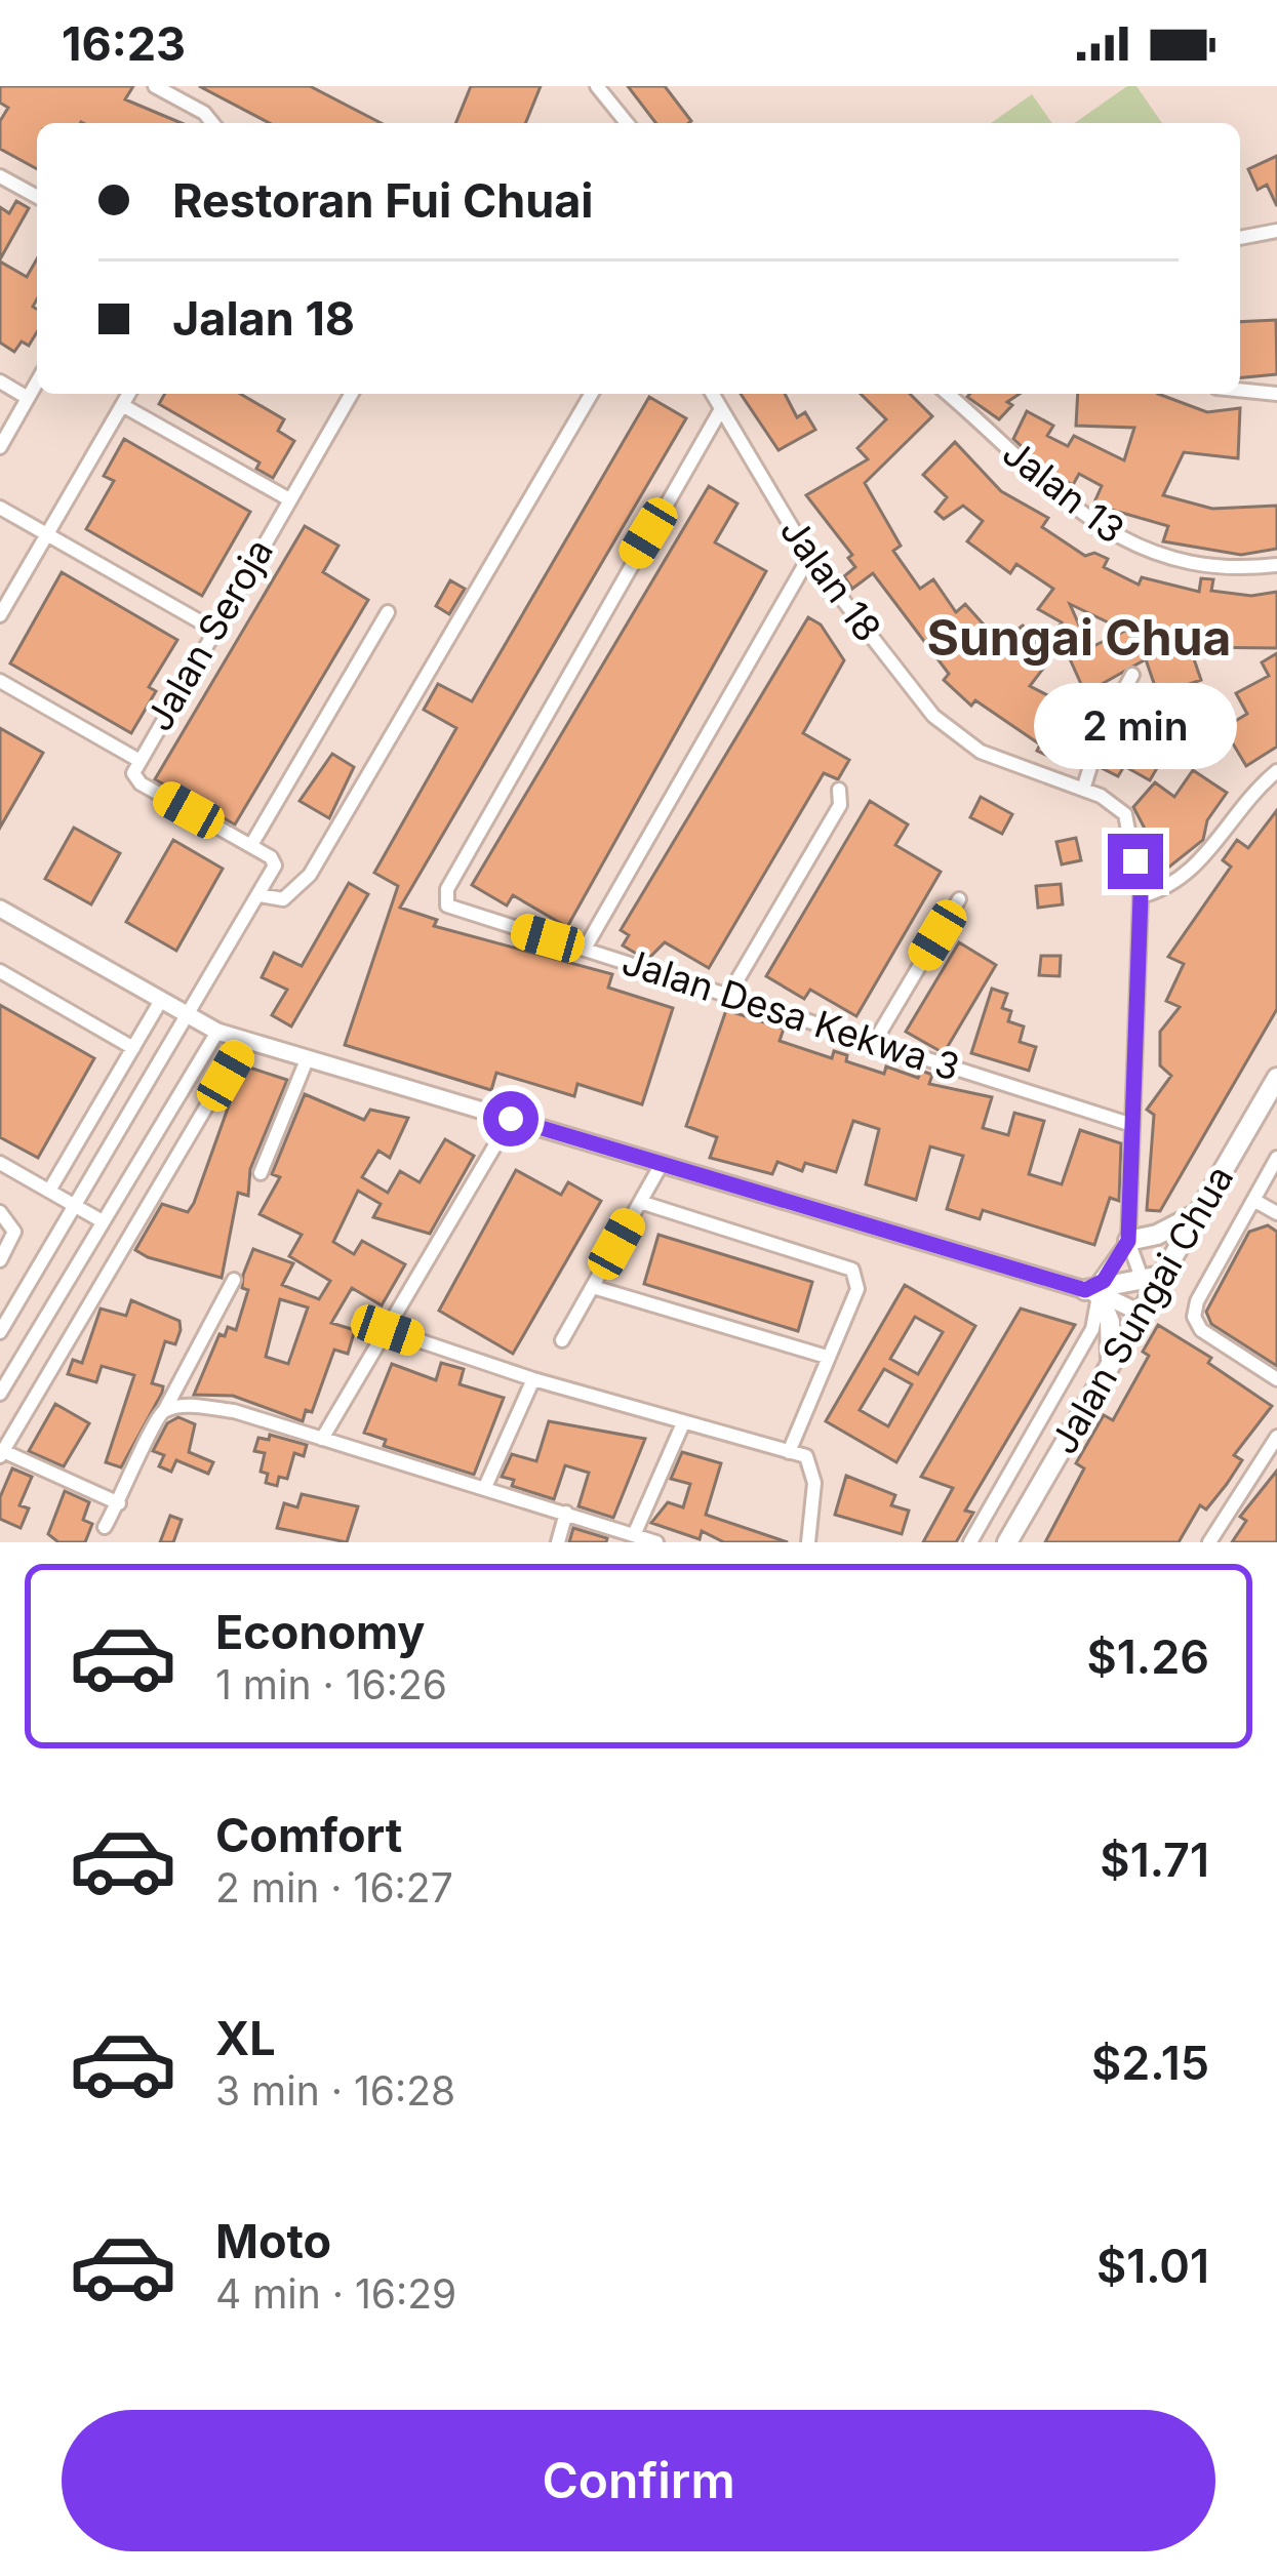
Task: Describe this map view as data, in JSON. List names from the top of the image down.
{
  "streets": {
    "main road": ["Jalan Sungai Chua"],
    "street": [
      "Jalan 13",
      "Jalan 18",
      "Jalan Seroja",
      "Jalan Desa Kekwa 3"
    ]
  },
  "crossings": [
    ["Jalan 18", "Jalan Desa Kekwa 3"]
  ],
  "districts": ["Sungai Chua"],
  "page": {
    "status": "16:23",
    "banner": ["Restoran Fui Chuai", "Jalan 18"],
    "bubble": "2 min",
    "list": [
      {
        "name": "Economy",
        "note": "1 min · 16:26",
        "value": "$1.26"
      },
      {
        "name": "Comfort",
        "note": "2 min · 16:27",
        "value": "$1.71"
      },
      {
        "name": "XL",
        "note": "3 min · 16:28",
        "value": "$2.15"
      },
      {
        "name": "Moto",
        "note": "4 min · 16:29",
        "value": "$1.01"
      }
    ],
    "buttons": "Confirm"
  }
}
